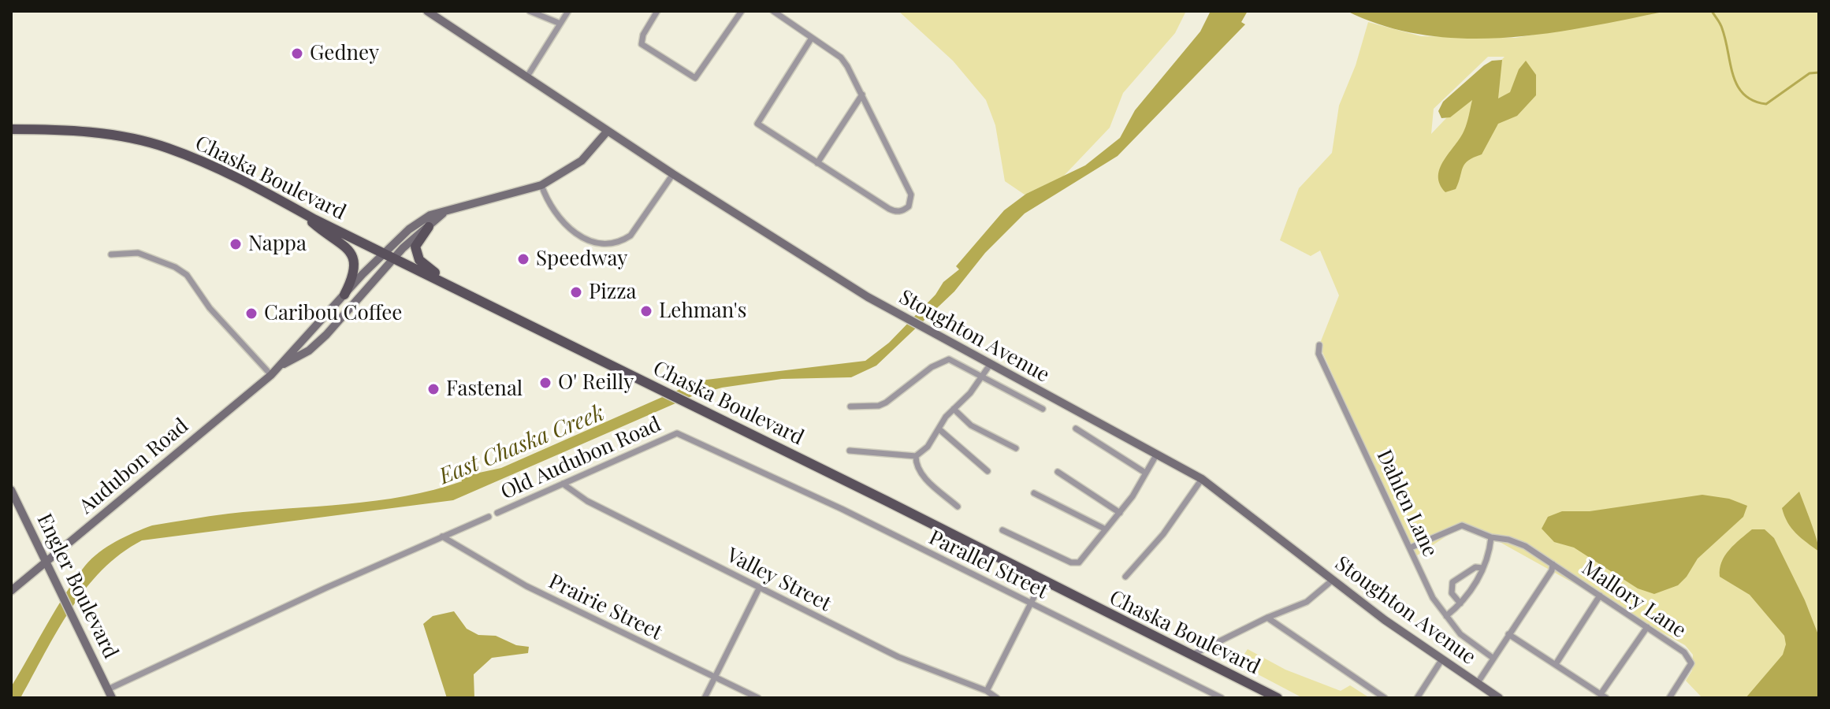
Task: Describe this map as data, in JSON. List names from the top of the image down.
{
  "streets": {
    "main road": ["Chaska Boulevard"],
    "street": [
      "Stoughton Avenue",
      "Old Audubon Road",
      "Audubon Road",
      "Dahlen Lane",
      "Parallel Street",
      "Valley Street",
      "Engler Boulevard",
      "Mallory Lane",
      "Prairie Street"
    ]
  },
  "crossings": [
    ["Chaska Boulevard", "Audubon Road"],
    ["Stoughton Avenue", "Audubon Road"],
    ["Old Audubon Road", "Parallel Street"],
    ["Old Audubon Road", "Valley Street"],
    ["Old Audubon Road", "Engler Boulevard"],
    ["Old Audubon Road", "Prairie Street"],
    ["Audubon Road", "Engler Boulevard"],
    ["Dahlen Lane", "Mallory Lane"]
  ],
  "water": ["East Chaska Creek"],
  "places": [
    "Gedney",
    "Nappa",
    "Speedway",
    "Pizza",
    "Lehman's",
    "Caribou Coffee",
    "O' Reilly",
    "Fastenal"
  ]
}
